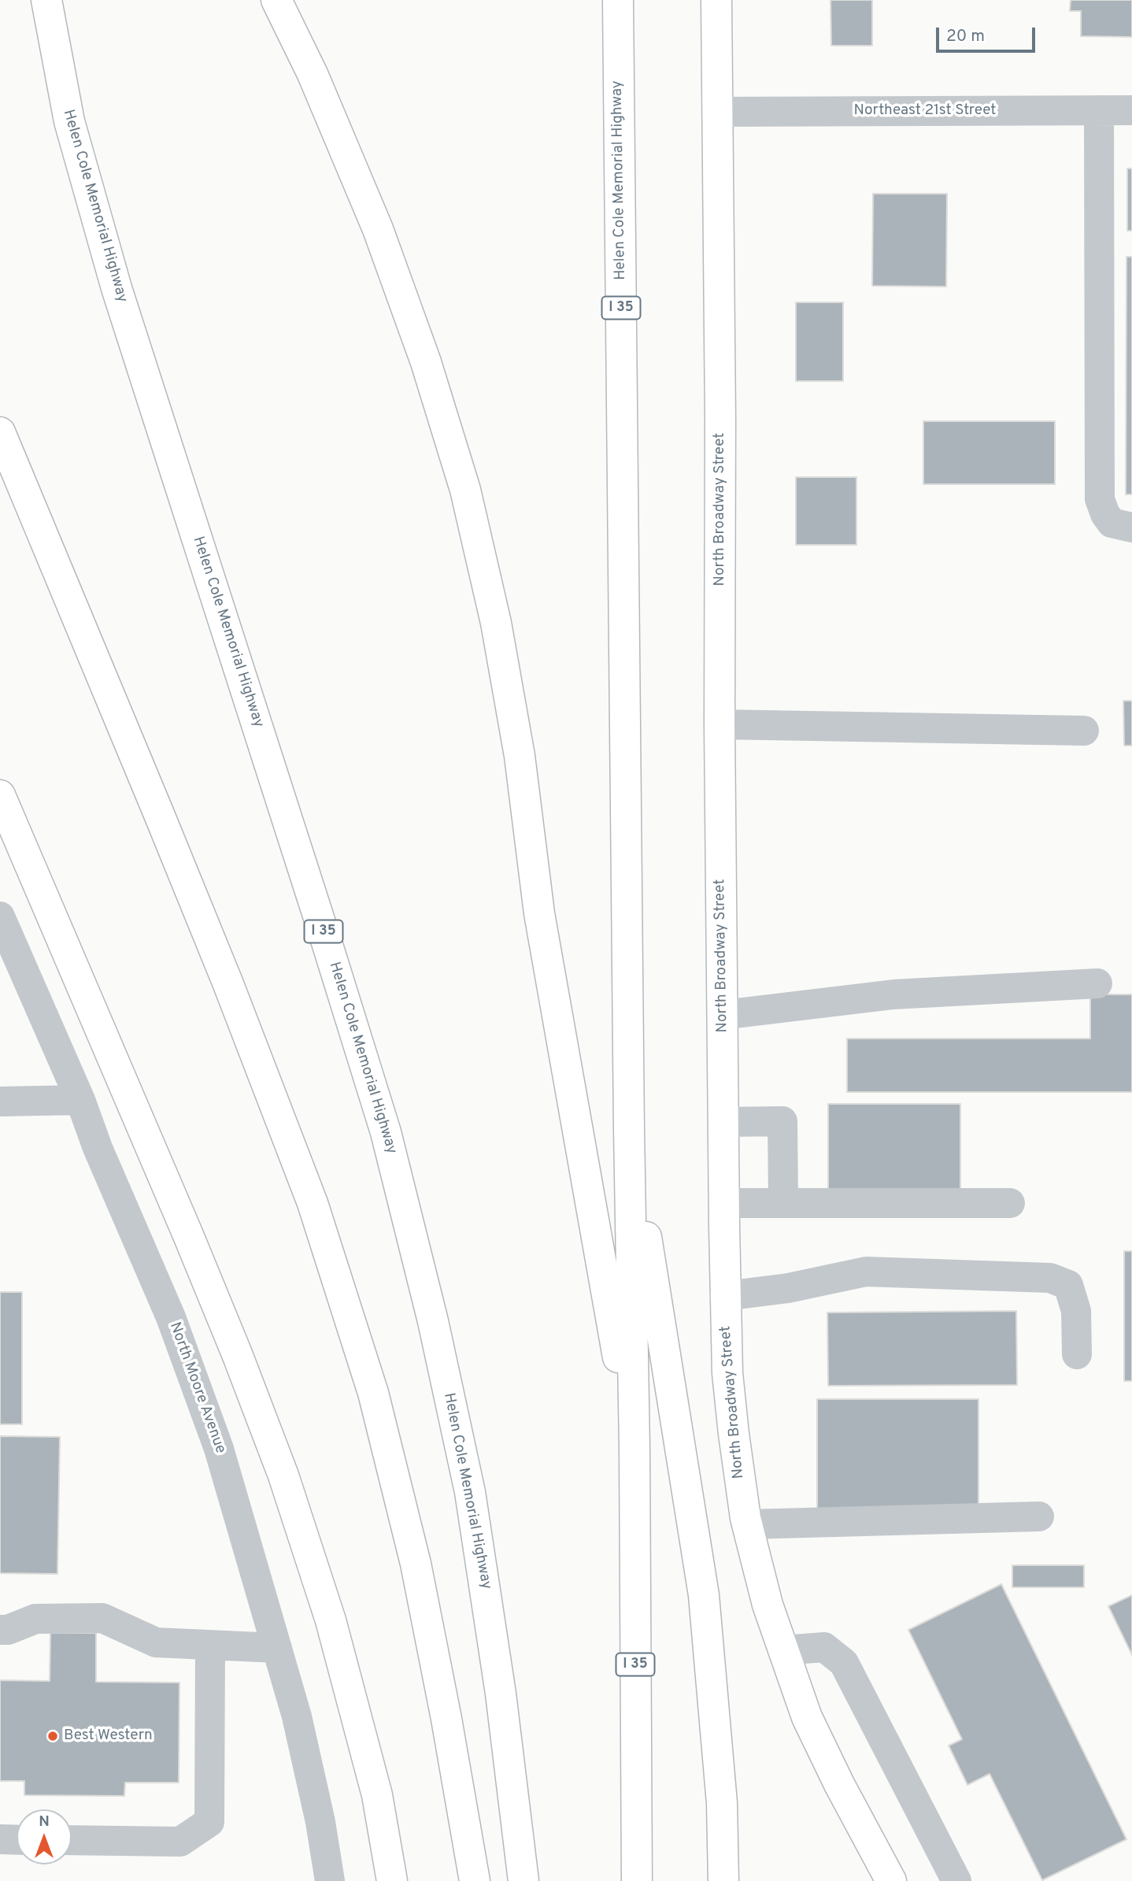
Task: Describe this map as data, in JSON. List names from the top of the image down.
{
  "streets": {
    "main road": ["Helen Cole Memorial Highway", "I 35", "North Broadway Street"],
    "street": ["Northeast 21st Street", "North Moore Avenue"]
  },
  "crossings": [
    ["Northeast 21st Street", "North Broadway Street"]
  ],
  "places": ["Best Western"],
  "scale_bar": "20 m",
  "north": "top"
}
